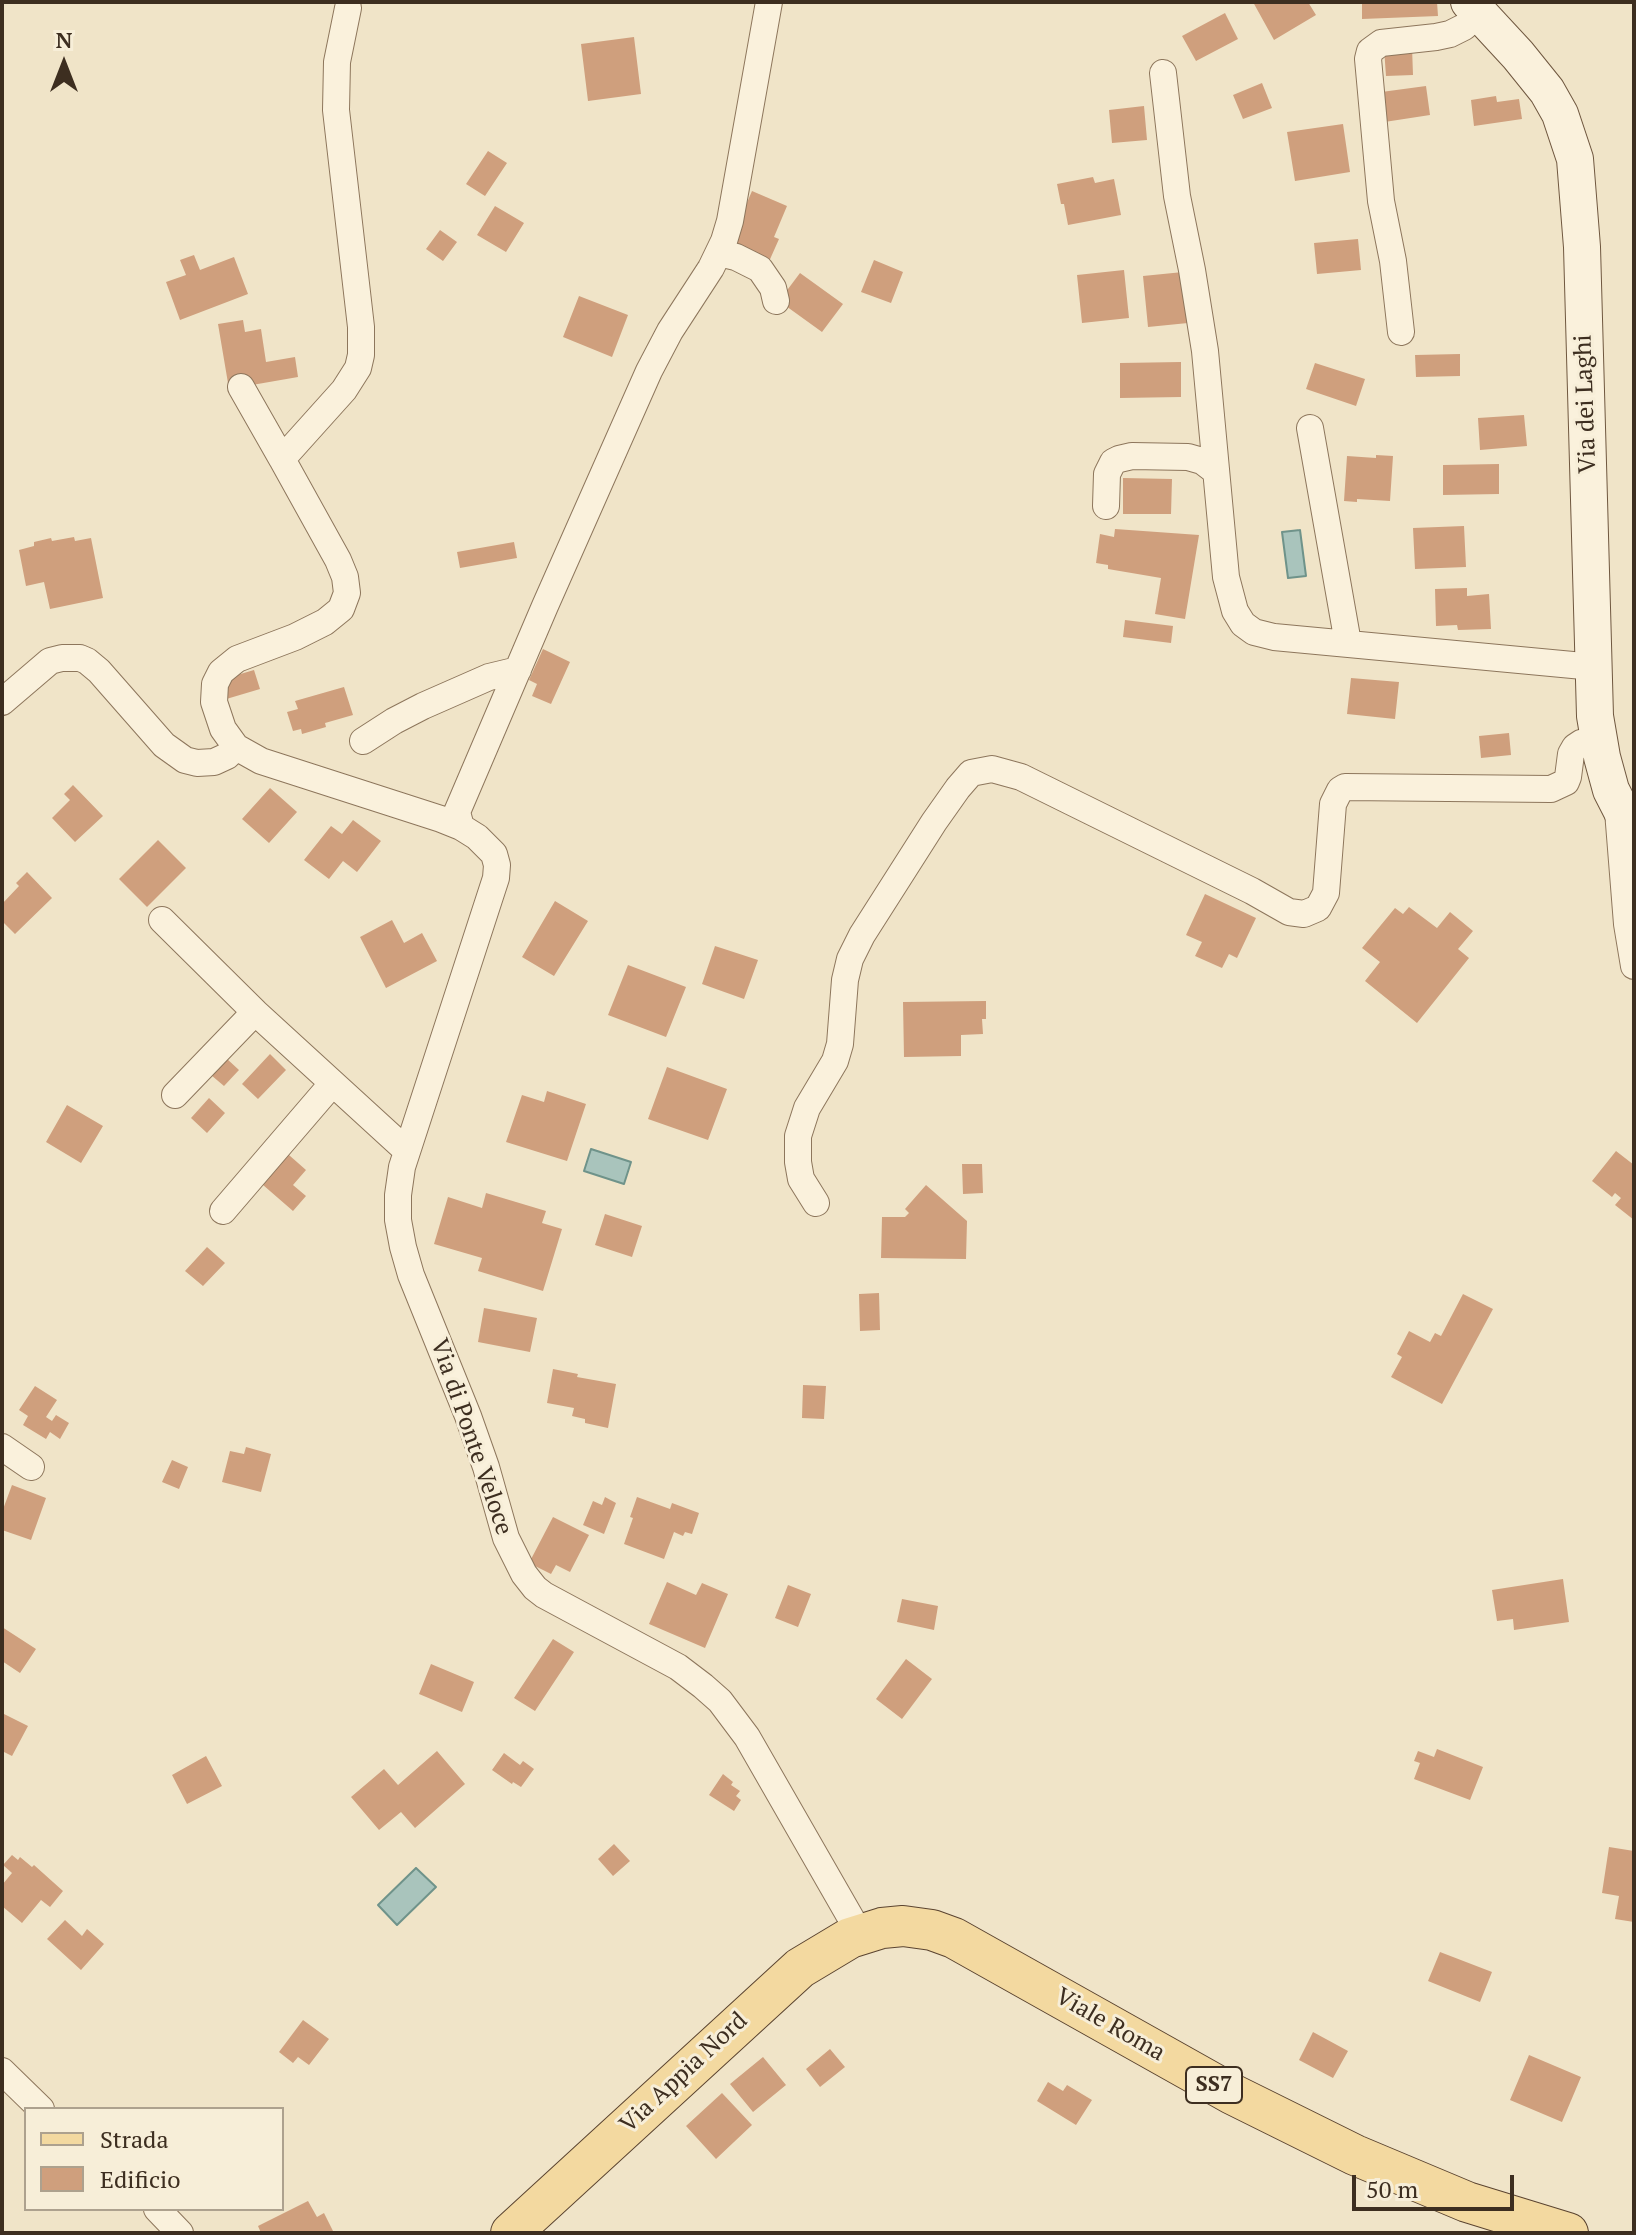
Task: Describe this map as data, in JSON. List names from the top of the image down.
{
  "streets": {
    "main road": [
      "Via dei Laghi",
      "Viale Roma",
      "Via Appia Nord",
      "SS7"
    ],
    "street": ["Via di Ponte Veloce"]
  },
  "crossings": [
    ["Via di Ponte Veloce", "Viale Roma"],
    ["Via di Ponte Veloce", "Via Appia Nord"],
    ["Viale Roma", "Via Appia Nord"]
  ],
  "legend": ["Strada", "Edificio"],
  "scale_bar": "50 m",
  "north": "top"
}
